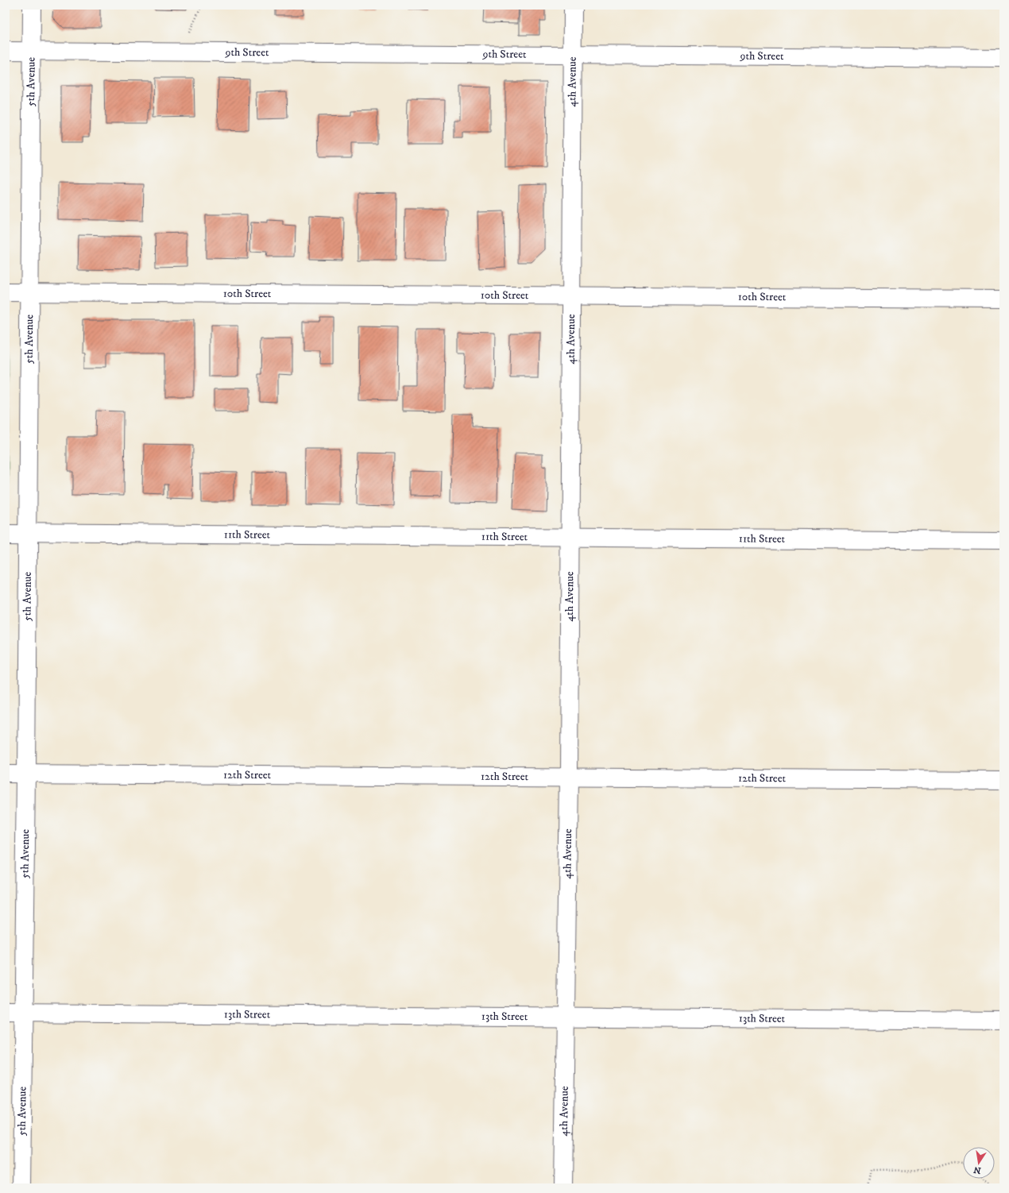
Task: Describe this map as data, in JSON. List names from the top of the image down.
{
  "streets": {
    "street": [
      "9th Street",
      "5th Avenue",
      "4th Avenue",
      "10th Street",
      "11th Street",
      "12th Street",
      "13th Street"
    ]
  },
  "crossings": [
    ["9th Street", "5th Avenue"],
    ["9th Street", "4th Avenue"],
    ["5th Avenue", "10th Street"],
    ["5th Avenue", "11th Street"],
    ["5th Avenue", "12th Street"],
    ["5th Avenue", "13th Street"],
    ["4th Avenue", "10th Street"],
    ["4th Avenue", "11th Street"],
    ["4th Avenue", "12th Street"],
    ["4th Avenue", "13th Street"]
  ],
  "north": "bottom"
}
